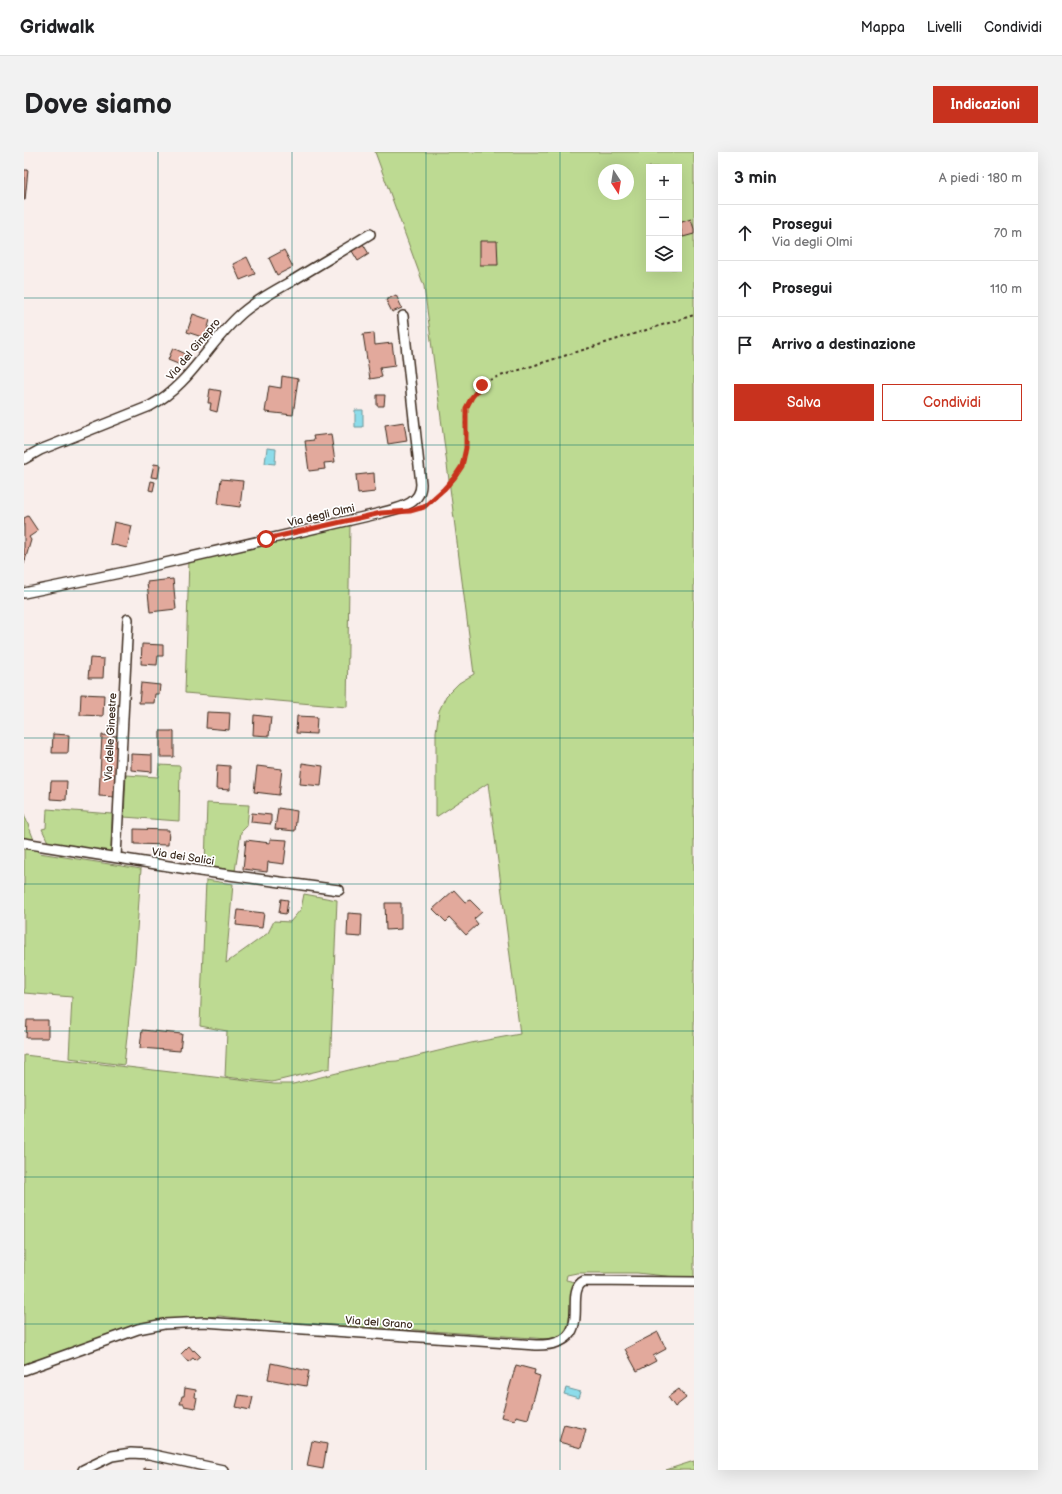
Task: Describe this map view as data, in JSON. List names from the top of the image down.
{
  "streets": {
    "street": [
      "Via del Ginepro",
      "Via degli Olmi",
      "Via delle Ginestre",
      "Via dei Salici",
      "Via del Grano"
    ]
  },
  "crossings": [
    ["Via delle Ginestre", "Via dei Salici"]
  ],
  "north": "bottom",
  "page": {
    "header": "Gridwalk",
    "nav": ["Mappa", "Livelli", "Condividi"],
    "buttons": [
      "Indicazioni",
      ["Salva", "Condividi"]
    ],
    "title": "Dove siamo",
    "heading": ["3 min", "A piedi · 180 m"],
    "map_buttons": ["+", "−"],
    "list": [
      ["Prosegui", "Via degli Olmi", "70 m"],
      ["Prosegui", "110 m"],
      "Arrivo a destinazione"
    ]
  }
}
